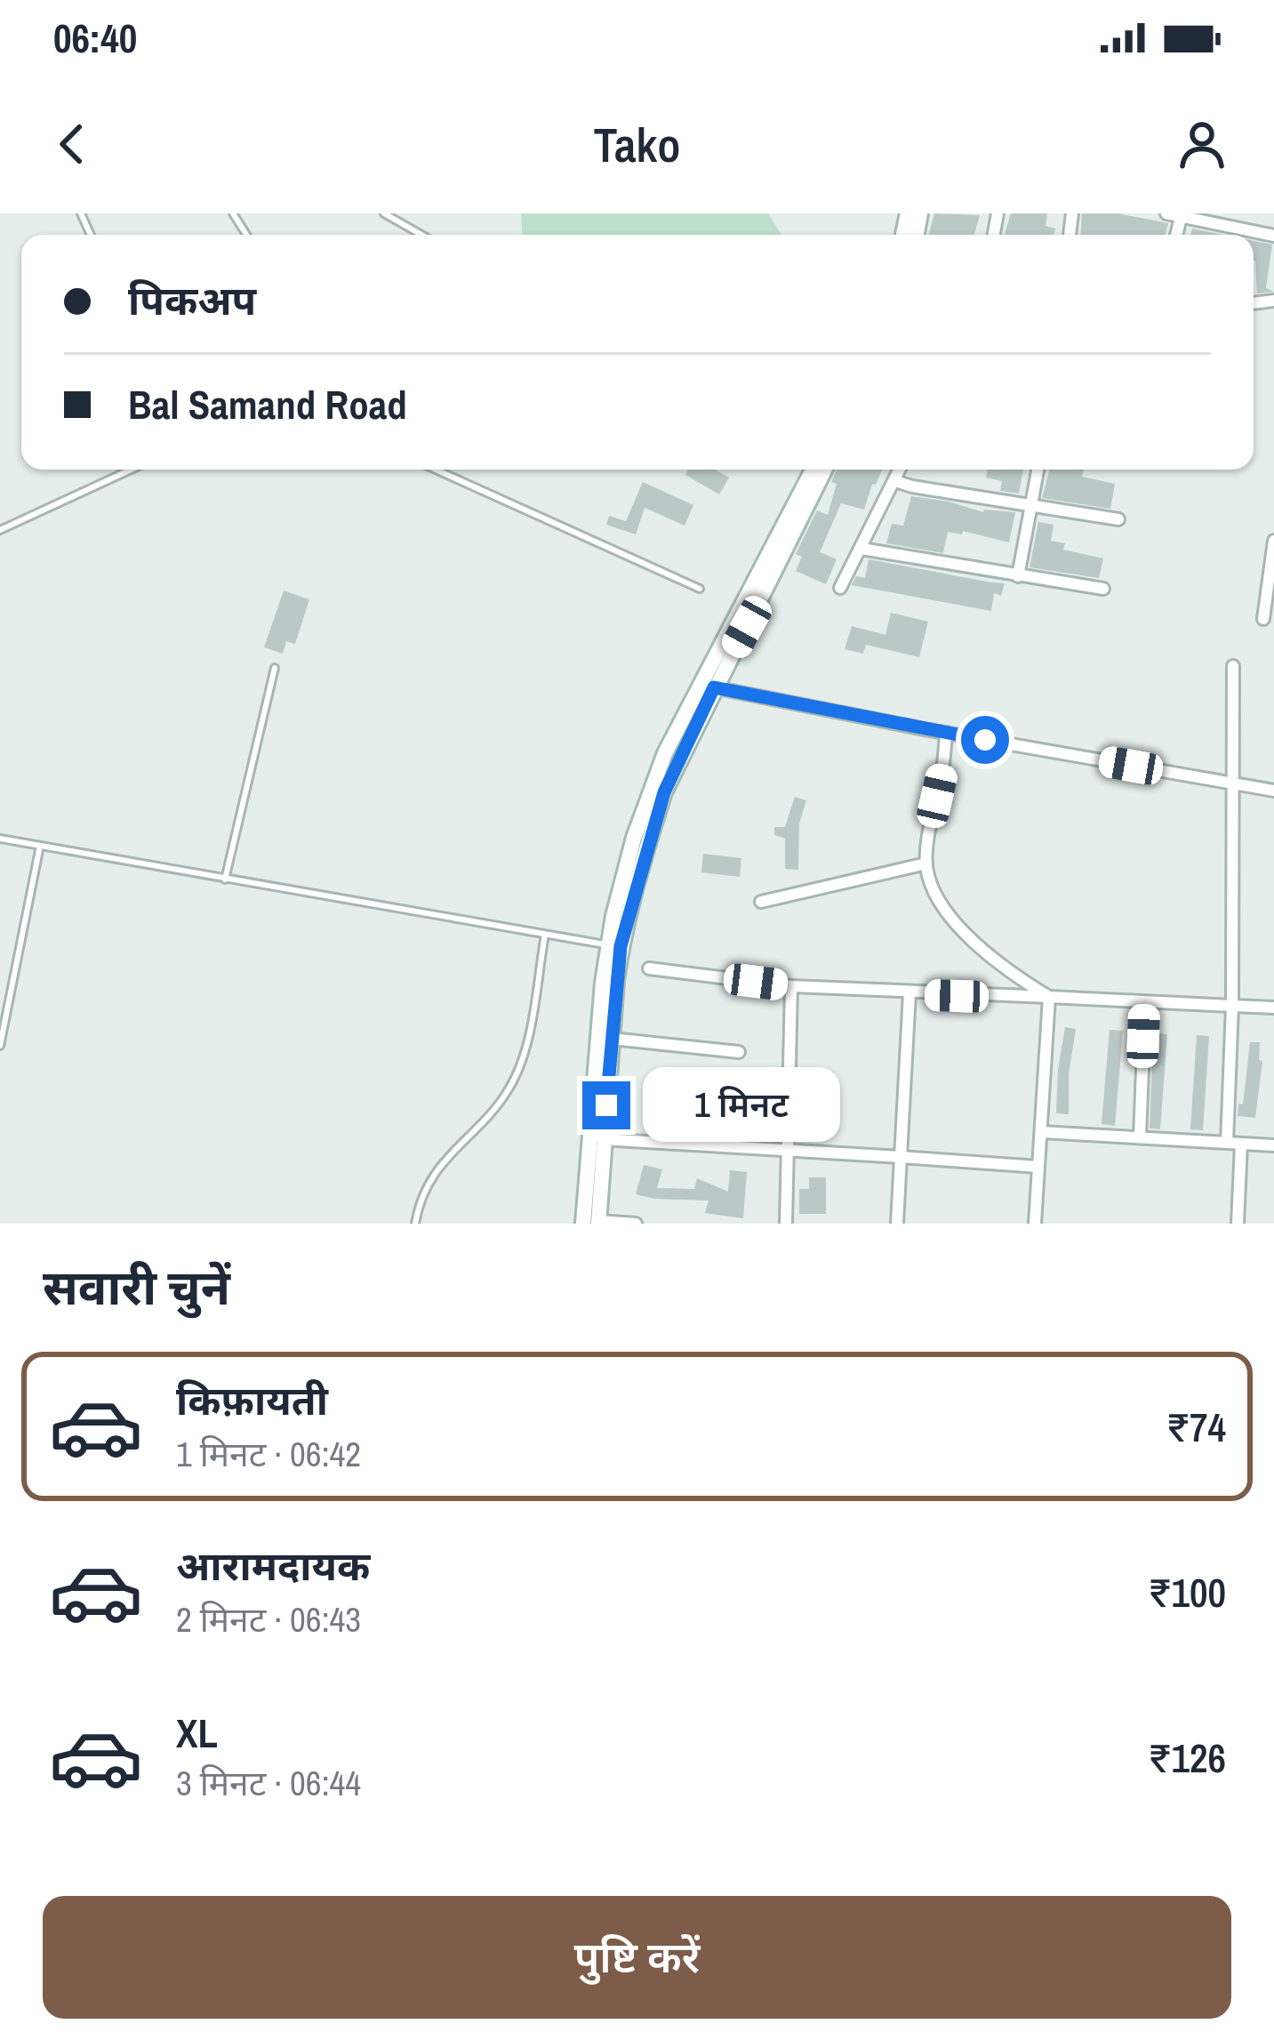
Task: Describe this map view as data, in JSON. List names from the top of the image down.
{
  "page": {
    "status": "06:40",
    "header": "Tako",
    "banner": ["पिकअप", "Bal Samand Road"],
    "bubble": "1 मिनट",
    "heading": "सवारी चुनें",
    "list": [
      {
        "name": "किफ़ायती",
        "note": "1 मिनट · 06:42",
        "value": "₹74"
      },
      {
        "name": "आरामदायक",
        "note": "2 मिनट · 06:43",
        "value": "₹100"
      },
      {
        "name": "XL",
        "note": "3 मिनट · 06:44",
        "value": "₹126"
      }
    ],
    "buttons": "पुष्टि करें"
  }
}
